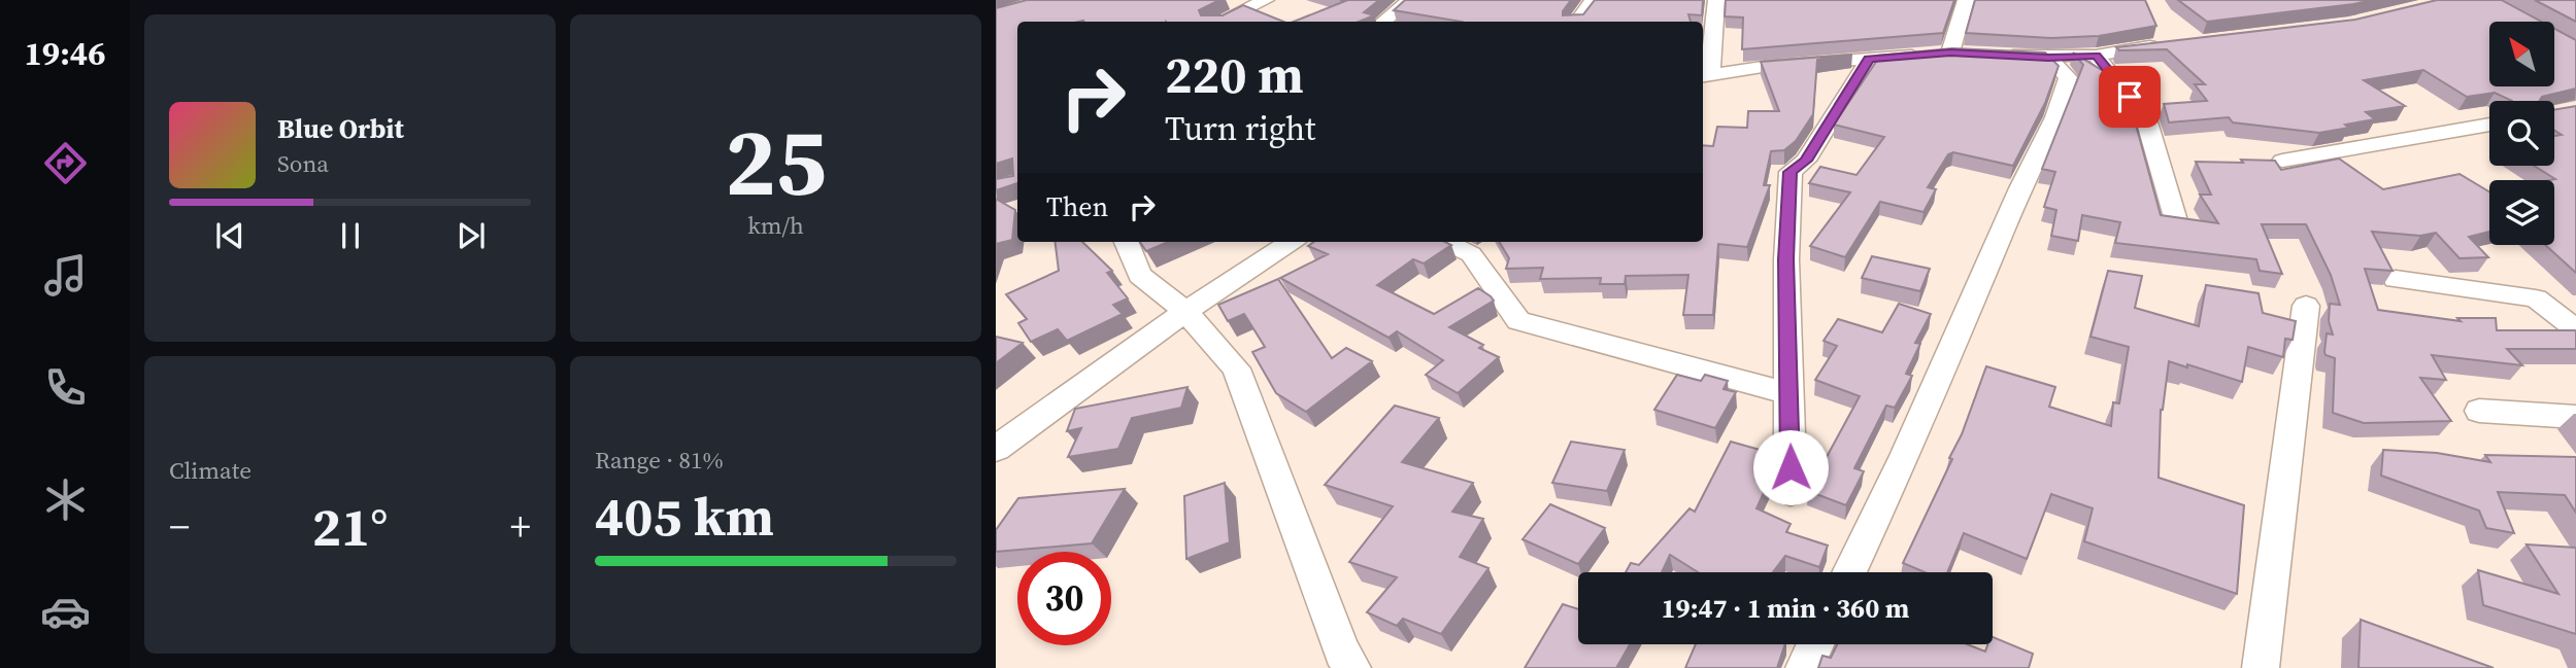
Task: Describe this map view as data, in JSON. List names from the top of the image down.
{
  "north": "top left",
  "page": {
    "tabs": "19:46",
    "tile": [
      ["25", "km/h"],
      "Climate",
      ["Range · 81%", "405 km"]
    ],
    "turn": ["220 m", "Turn right"],
    "song": ["Blue Orbit", "Sona"],
    "then": "Then",
    "heat": ["−", "21°", "+"],
    "limit": "30",
    "trip": "19:47 · 1 min · 360 m"
  }
}
